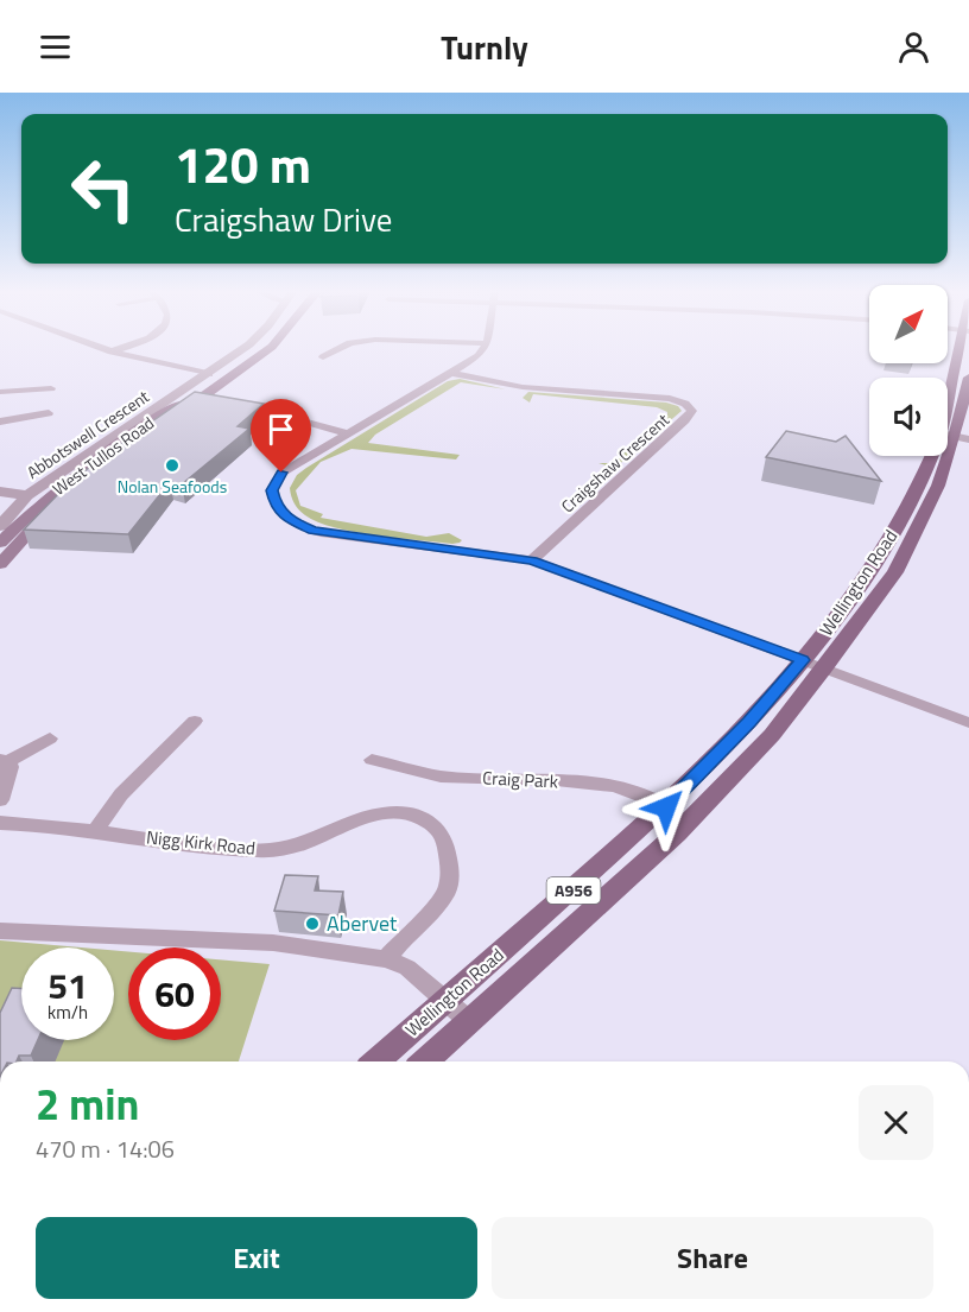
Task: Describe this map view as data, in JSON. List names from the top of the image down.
{
  "streets": {
    "main road": ["West Tullos Road", "Wellington Road", "A956"],
    "street": [
      "Abbotswell Crescent",
      "Craigshaw Crescent",
      "Craig Park",
      "Nigg Kirk Road"
    ]
  },
  "crossings": [
    ["Wellington Road", "Craig Park"]
  ],
  "places": ["Nolan Seafoods", "Abervet"],
  "north": "top right",
  "page": {
    "header": "Turnly",
    "turn": ["120 m", "Craigshaw Drive"],
    "speed": "51 km/h",
    "limit": "60",
    "heading": ["2 min", "470 m · 14:06"],
    "buttons": ["Exit", "Share"]
  }
}
